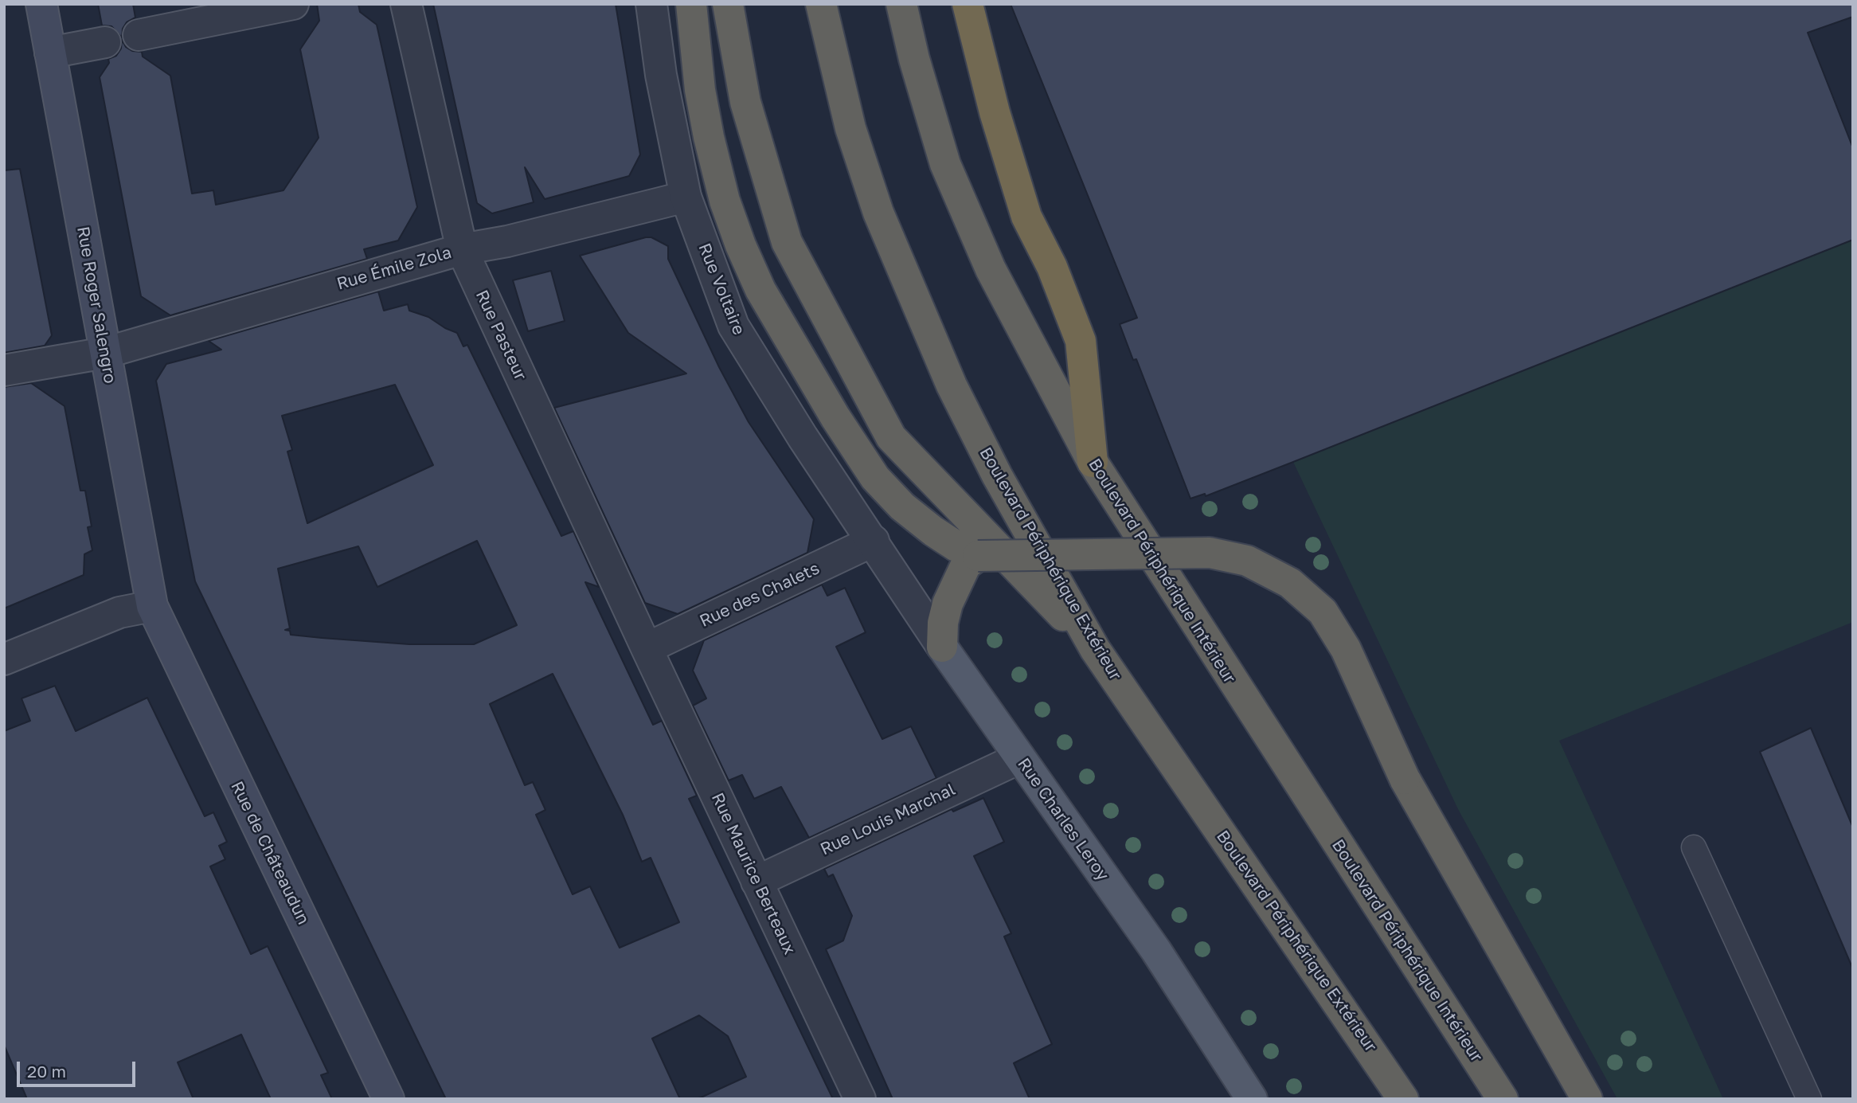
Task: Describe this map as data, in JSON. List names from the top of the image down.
{
  "streets": {
    "highway": ["Boulevard Périphérique Extérieur", "Boulevard Périphérique Intérieur"],
    "main road": ["Rue Roger Salengro", "Rue Charles Leroy", "Rue de Châteaudun"],
    "street": [
      "Rue Émile Zola",
      "Rue Voltaire",
      "Rue Pasteur",
      "Rue des Chalets",
      "Rue Louis Marchal",
      "Rue Maurice Berteaux"
    ]
  },
  "crossings": [
    ["Rue Émile Zola", "Rue Voltaire"],
    ["Rue Émile Zola", "Rue Roger Salengro"],
    ["Rue Émile Zola", "Rue Pasteur"],
    ["Rue Voltaire", "Rue des Chalets"],
    ["Rue Voltaire", "Rue Charles Leroy"],
    ["Rue Roger Salengro", "Rue de Châteaudun"],
    ["Rue Pasteur", "Rue des Chalets"],
    ["Rue Pasteur", "Rue Maurice Berteaux"],
    ["Rue des Chalets", "Rue Charles Leroy"],
    ["Rue des Chalets", "Rue Maurice Berteaux"],
    ["Rue Louis Marchal", "Rue Charles Leroy"],
    ["Rue Louis Marchal", "Rue Maurice Berteaux"]
  ],
  "scale_bar": "20 m"
}
